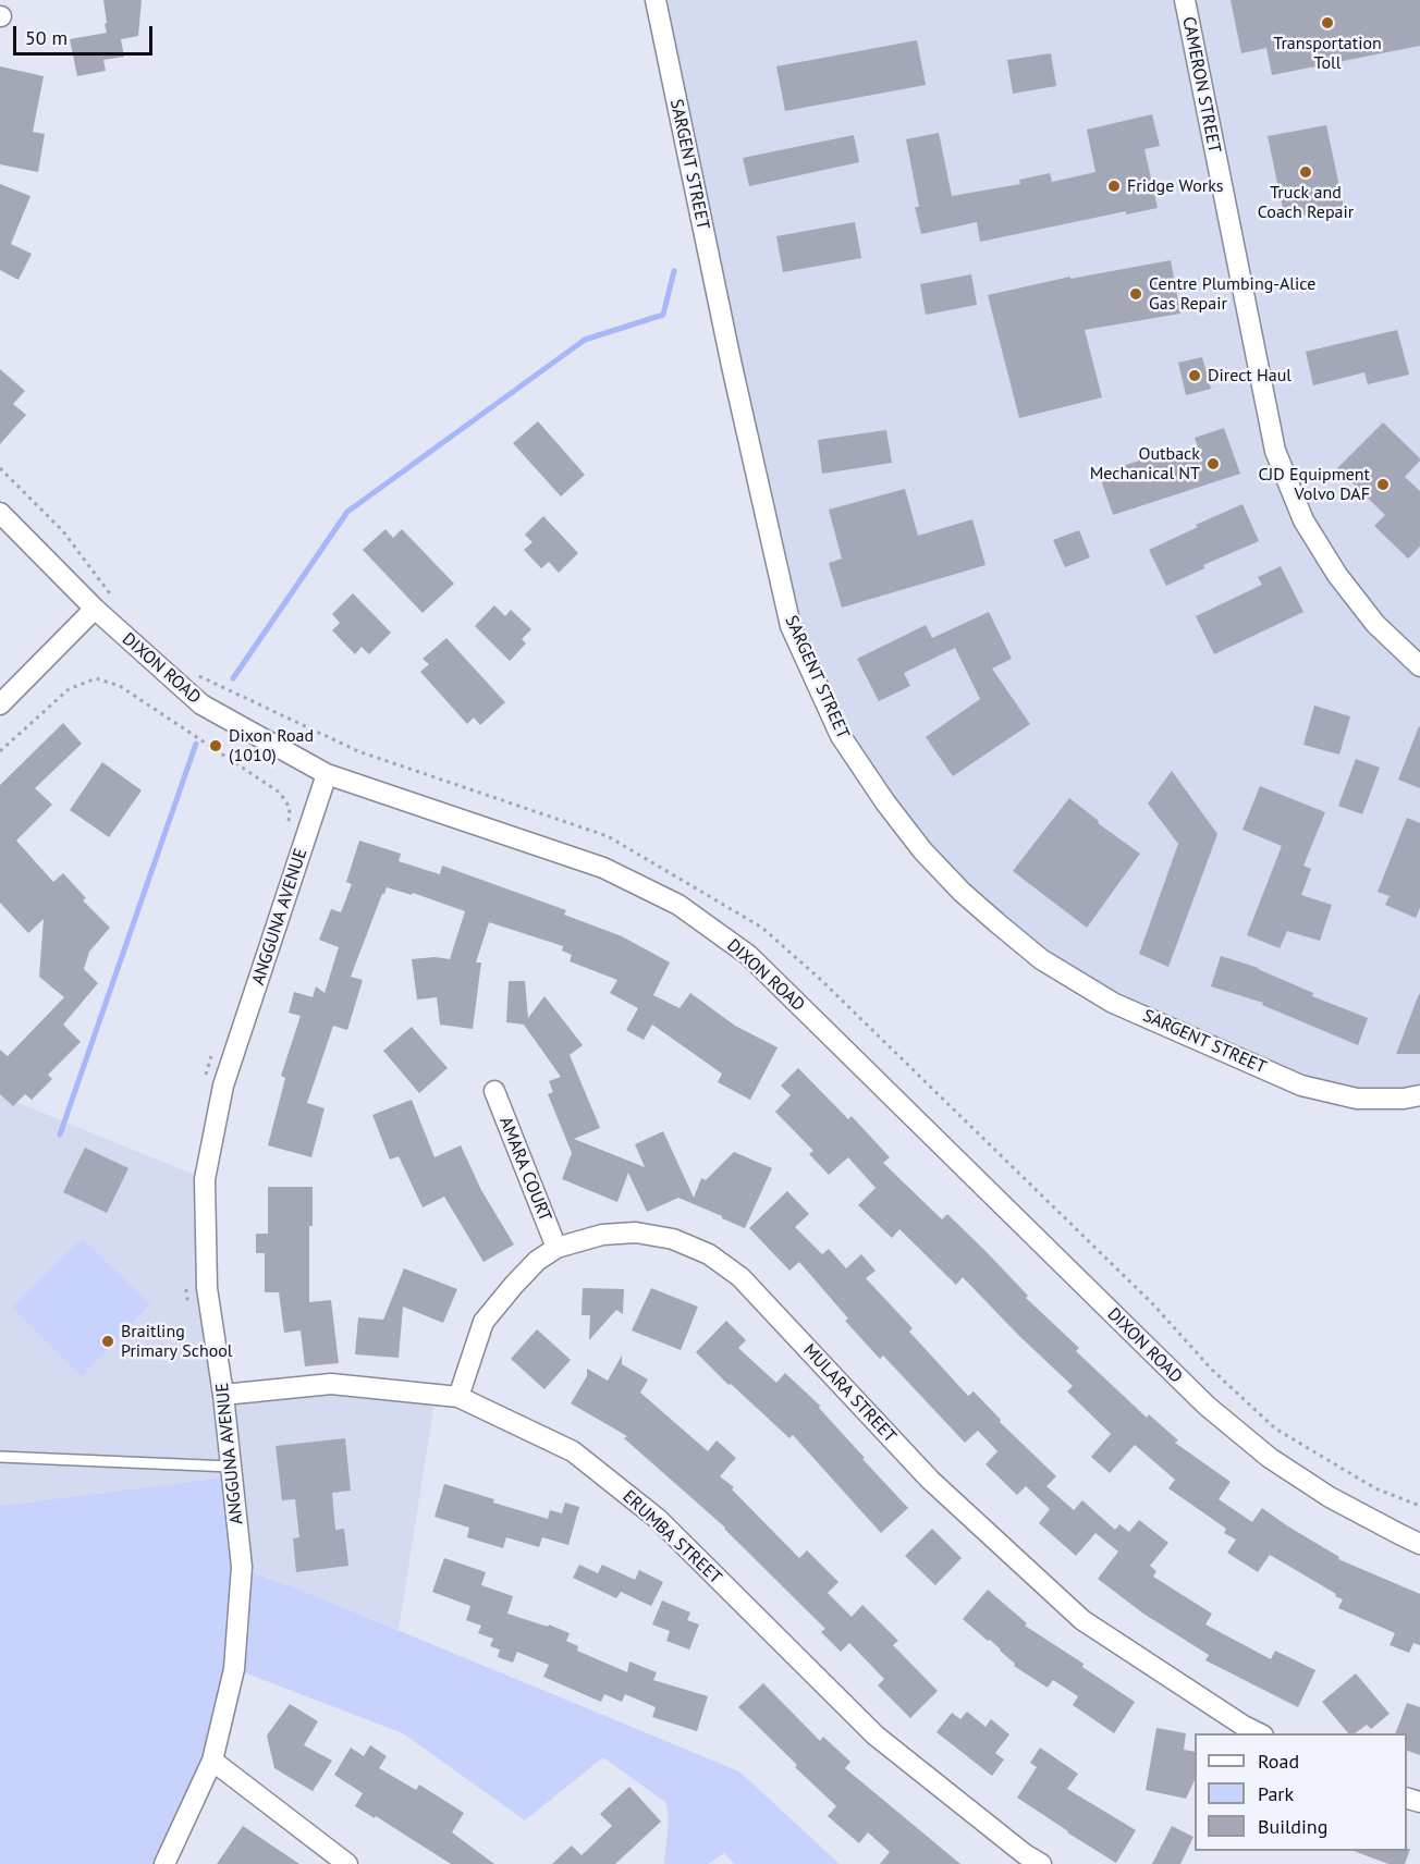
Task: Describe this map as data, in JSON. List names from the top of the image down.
{
  "streets": {
    "street": [
      "CAMERON STREET",
      "SARGENT STREET",
      "DIXON ROAD",
      "ANGGUNA AVENUE",
      "AMARA COURT",
      "MULARA STREET",
      "ERUMBA STREET"
    ]
  },
  "crossings": [
    ["DIXON ROAD", "ANGGUNA AVENUE"],
    ["ANGGUNA AVENUE", "ERUMBA STREET"],
    ["AMARA COURT", "MULARA STREET"],
    ["MULARA STREET", "ERUMBA STREET"]
  ],
  "places": [
    "Transportation Toll",
    "Truck and Coach Repair",
    "Fridge Works",
    "Centre Plumbing-Alice Gas Repair",
    "Direct Haul",
    "Outback Mechanical NT",
    "CJD Equipment Volvo DAF",
    "Dixon Road (1010)",
    "Braitling Primary School"
  ],
  "legend": ["Road", "Park", "Building"],
  "scale_bar": "50 m"
}
